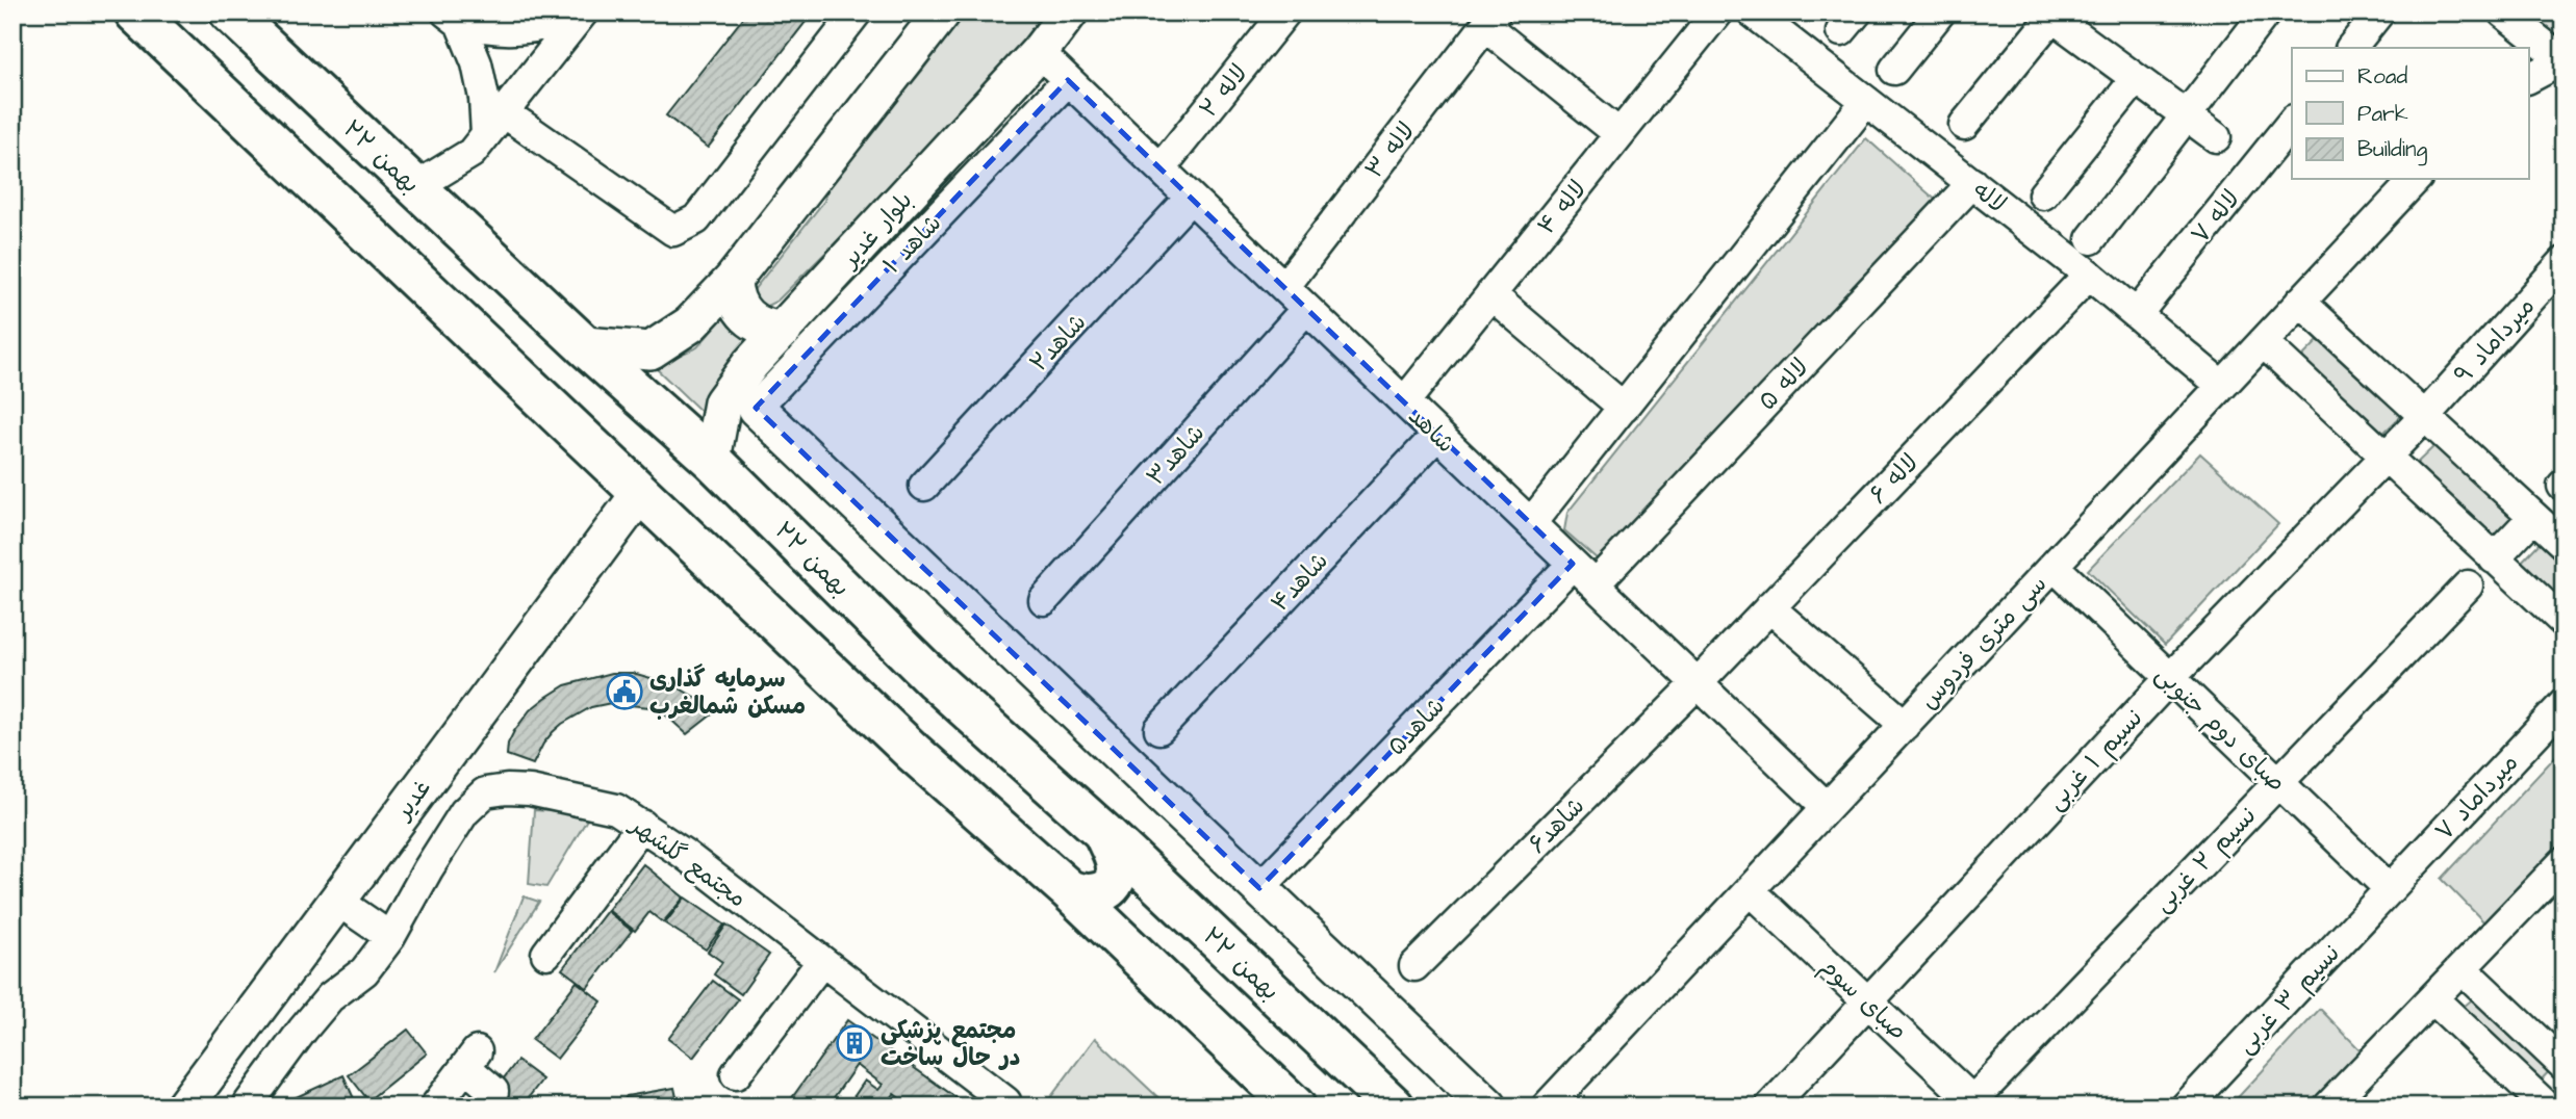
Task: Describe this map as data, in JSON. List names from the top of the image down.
{
  "streets": {
    "highway": ["۲۲ بهمن"],
    "main road": ["بلوار غدیر", "غدیر"],
    "street": [
      "لاله ۲",
      "لاله ۳",
      "لاله",
      "لاله ۴",
      "لاله ۷",
      "شاهد ۱",
      "میرداماد ۹",
      "شاهد۲",
      "لاله ۵",
      "شاهد",
      "شاهد۳",
      "لاله ۶",
      "شاهد۴",
      "سی متری فردوس",
      "شاهد۵",
      "صبای دوم جنوبی",
      "نسیم ۱ غربی",
      "میرداماد ۷",
      "شاهد۶",
      "نسیم ۲ غربی",
      "مجتمع گلشهر",
      "صبای سوم",
      "نسیم ۳ غربی"
    ]
  },
  "crossings": [
    ["لاله ۲", "شاهد"],
    ["لاله ۳", "شاهد"],
    ["۲۲ بهمن", "بلوار غدیر"],
    ["لاله", "لاله ۷"],
    ["لاله", "لاله ۵"],
    ["لاله", "لاله ۶"],
    ["لاله", "سی متری فردوس"],
    ["لاله ۴", "شاهد"],
    ["بلوار غدیر", "شاهد"],
    ["شاهد ۱", "شاهد"],
    ["میرداماد ۹", "نسیم ۱ غربی"],
    ["شاهد۲", "شاهد"],
    ["لاله ۵", "شاهد"],
    ["شاهد", "شاهد۳"],
    ["شاهد", "لاله ۶"],
    ["شاهد", "شاهد۴"],
    ["شاهد", "سی متری فردوس"],
    ["شاهد", "شاهد۵"],
    ["شاهد", "شاهد۶"],
    ["لاله ۶", "شاهد۶"],
    ["سی متری فردوس", "صبای دوم جنوبی"],
    ["سی متری فردوس", "صبای سوم"],
    ["صبای دوم جنوبی", "نسیم ۱ غربی"],
    ["صبای دوم جنوبی", "میرداماد ۷"],
    ["صبای دوم جنوبی", "نسیم ۲ غربی"],
    ["صبای دوم جنوبی", "نسیم ۳ غربی"],
    ["نسیم ۱ غربی", "صبای سوم"],
    ["میرداماد ۷", "نسیم ۳ غربی"],
    ["نسیم ۲ غربی", "صبای سوم"]
  ],
  "places": {
    "public building": ["سرمایه گذاری مسکن شمالغرب"],
    "building": ["مجتمع پزشکی در حال ساخت"]
  },
  "legend": ["Road", "Park", "Building"]
}
